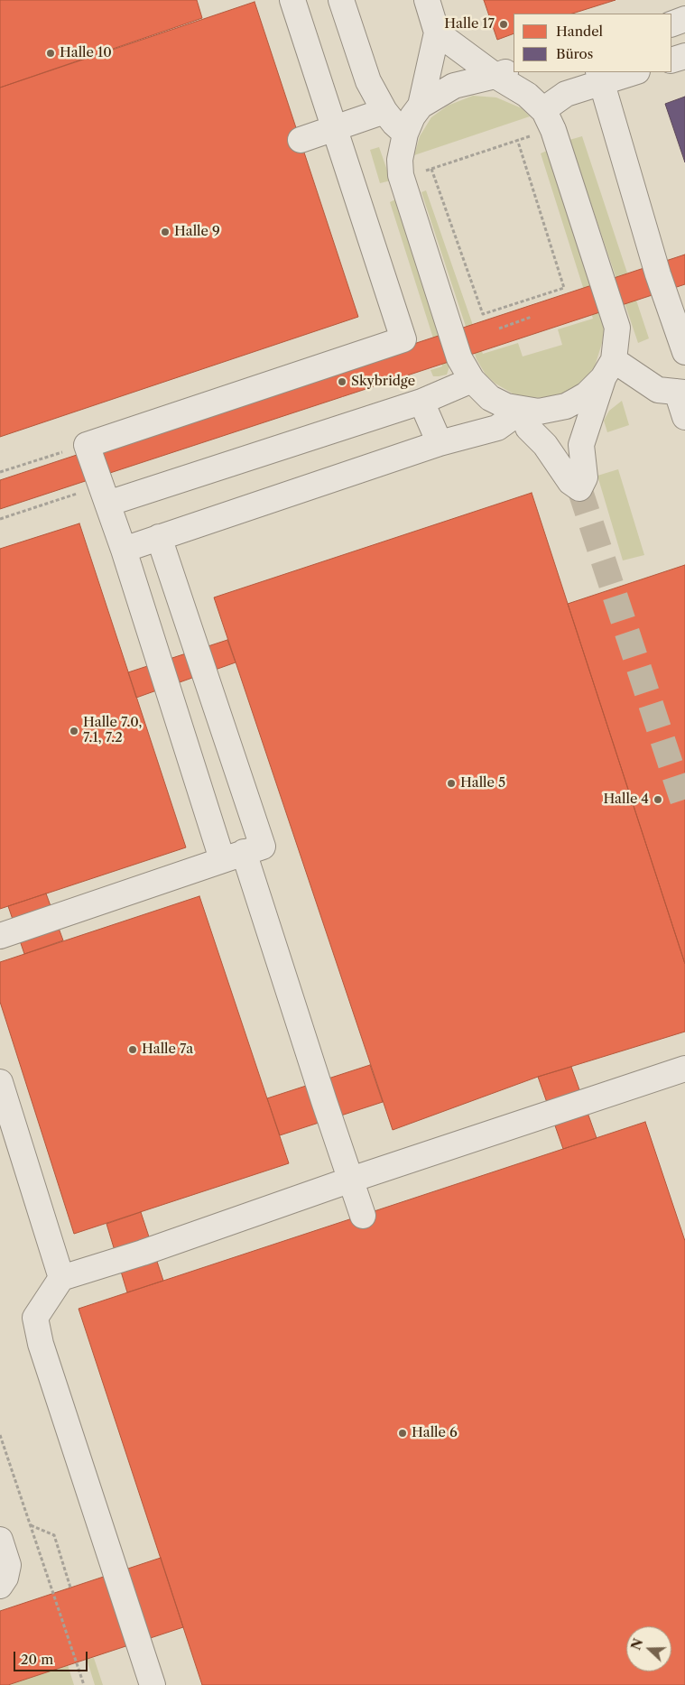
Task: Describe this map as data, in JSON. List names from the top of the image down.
{
  "places": [
    "Halle 17",
    "Halle 10",
    "Halle 9",
    "Skybridge",
    "Halle 7.0, 7.1, 7.2",
    "Halle 5",
    "Halle 4",
    "Halle 7a",
    "Halle 6"
  ],
  "legend": ["Handel", "Büros"],
  "scale_bar": "20 m",
  "north": "left"
}
